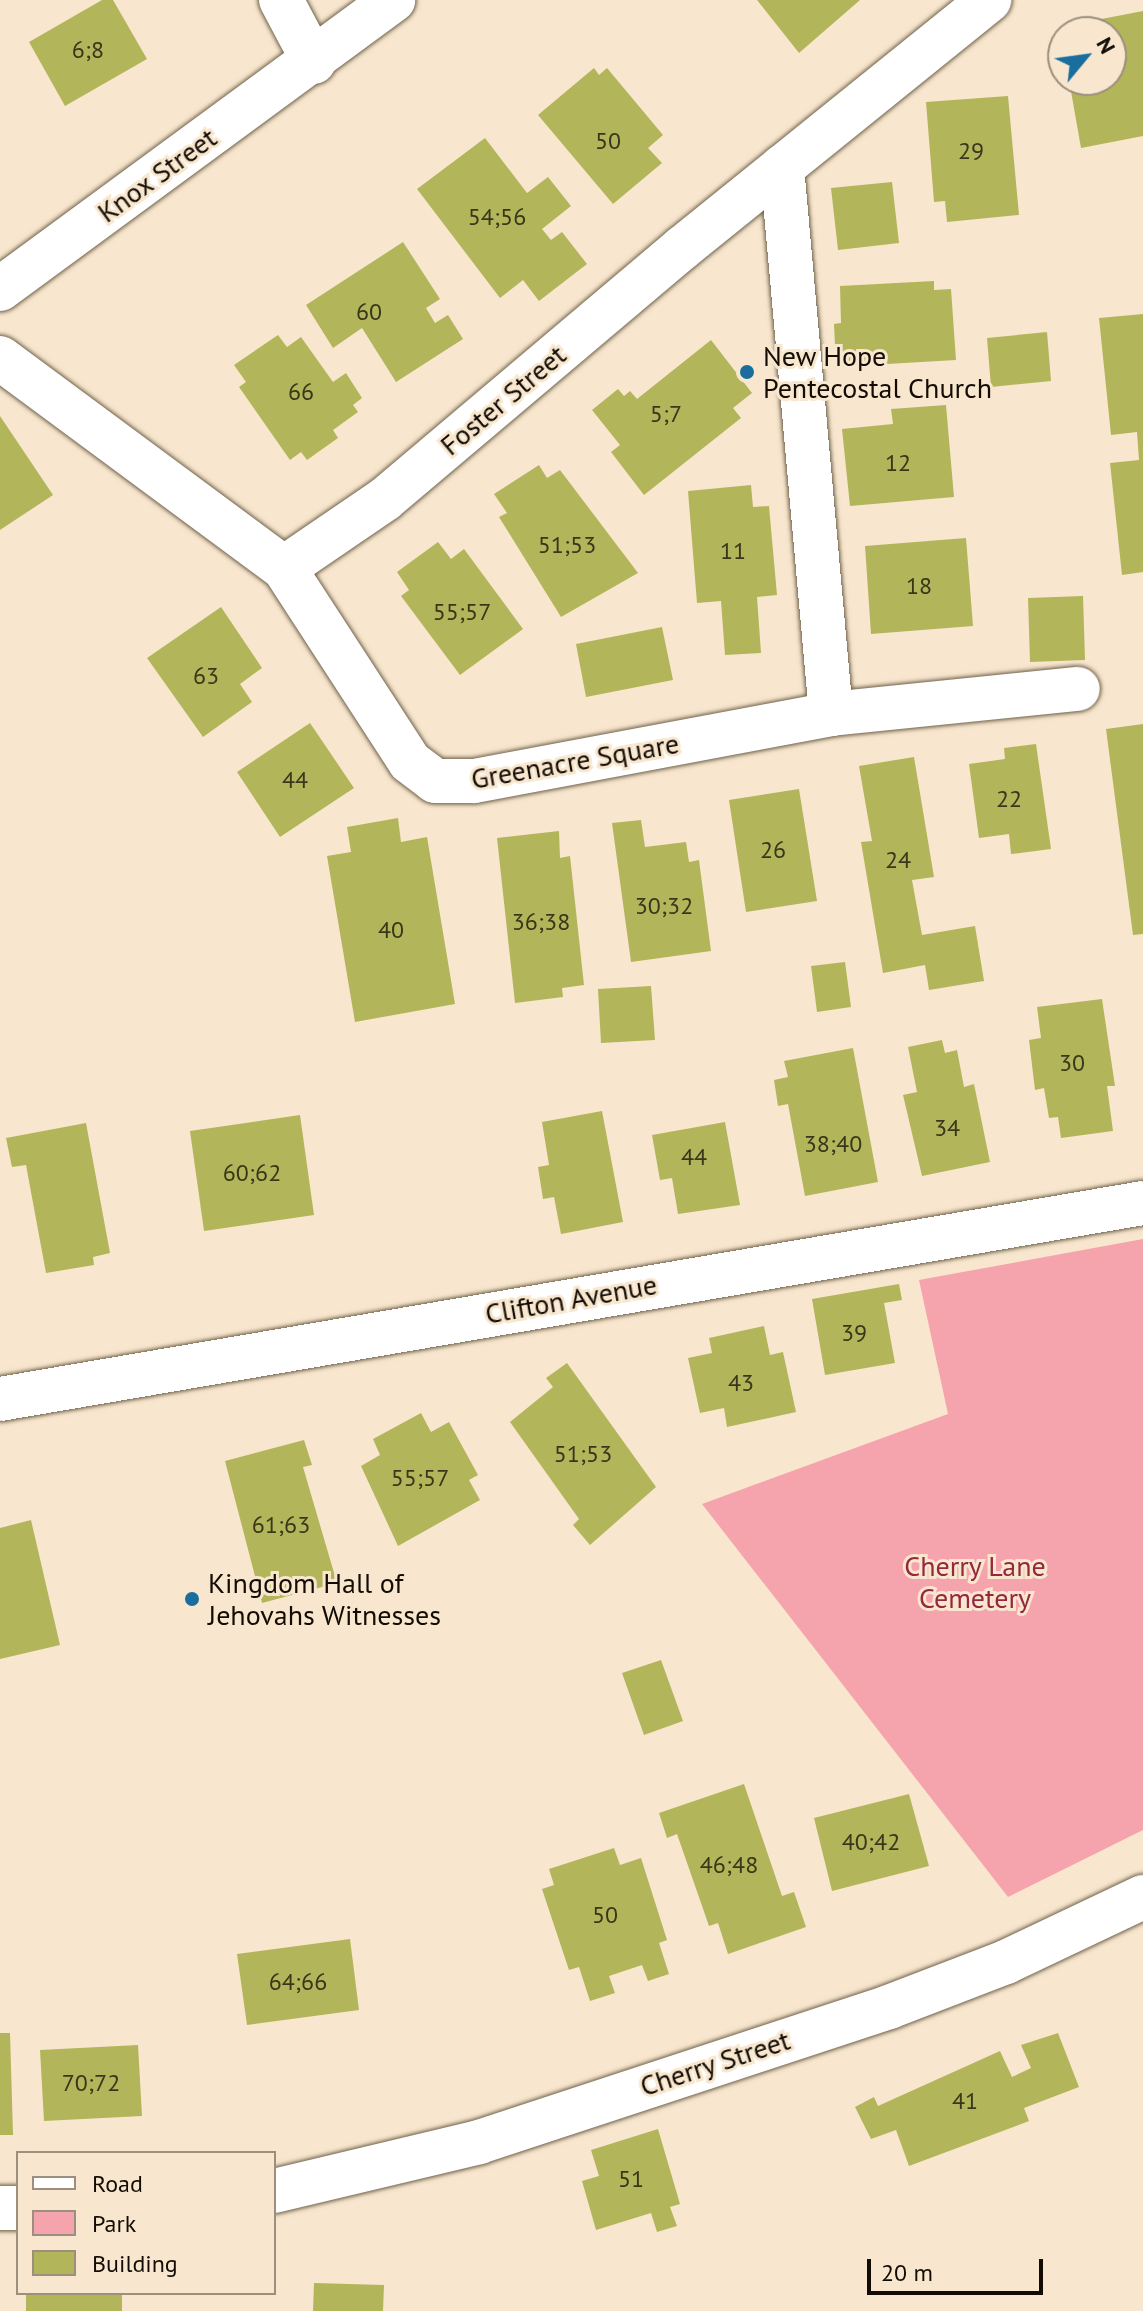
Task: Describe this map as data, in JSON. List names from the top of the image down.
{
  "streets": {
    "street": [
      "Knox Street",
      "Foster Street",
      "Greenacre Square",
      "Clifton Avenue",
      "Cherry Street"
    ]
  },
  "crossings": [
    ["Foster Street", "Greenacre Square"]
  ],
  "parks": ["Cherry Lane Cemetery"],
  "places": ["New Hope Pentecostal Church", "Kingdom Hall of Jehovahs Witnesses"],
  "house_numbers": [
    "6;8",
    "50",
    "29",
    "54;56",
    "60",
    "66",
    "5;7",
    "12",
    "51;53",
    "11",
    "18",
    "55;57",
    "63",
    "44",
    "22",
    "26",
    "24",
    "30;32",
    "36;38",
    "40",
    "30",
    "34",
    "38;40",
    "44",
    "60;62",
    "39",
    "43",
    "51;53",
    "55;57",
    "61;63",
    "40;42",
    "46;48",
    "50",
    "64;66",
    "70;72",
    "41",
    "51"
  ],
  "legend": ["Road", "Park", "Building"],
  "scale_bar": "20 m",
  "north": "top right"
}
